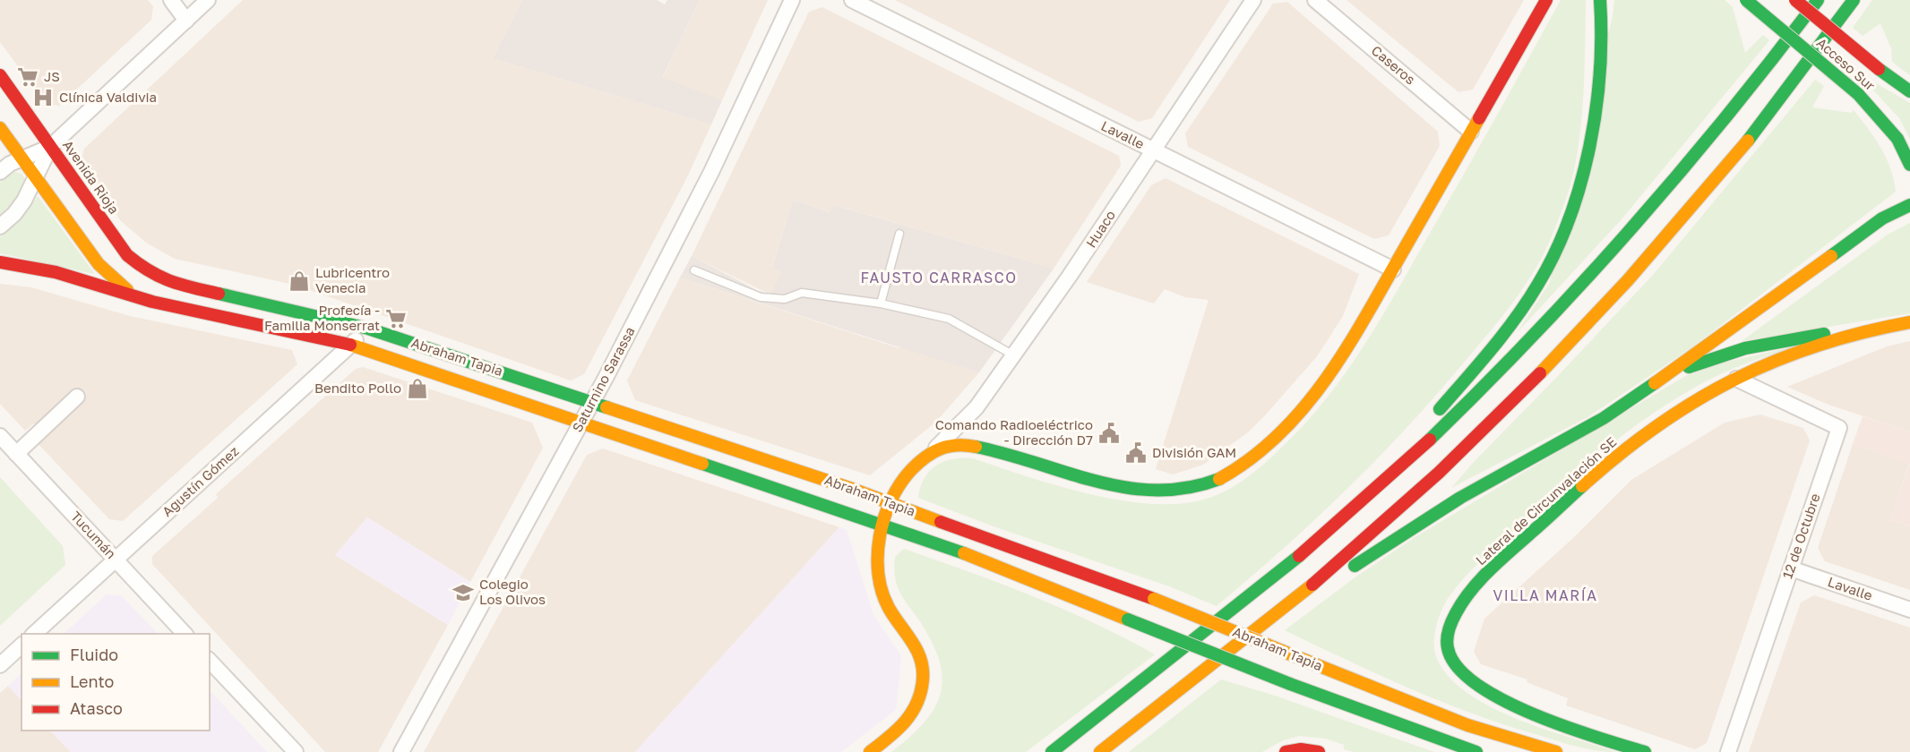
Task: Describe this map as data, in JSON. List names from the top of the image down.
{
  "streets": {
    "main road": [
      "Acceso Sur",
      "Avenida Rioja",
      "Abraham Tapia",
      "Lateral de Circunvalación SE"
    ],
    "street": [
      "Caseros",
      "Lavalle",
      "Huaco",
      "Saturnino Sarassa",
      "Agustín Gómez",
      "Tucumán",
      "12 de Octubre"
    ]
  },
  "crossings": [
    ["Lavalle", "Huaco"],
    ["Lavalle", "12 de Octubre"],
    ["Avenida Rioja", "Abraham Tapia"],
    ["Abraham Tapia", "Saturnino Sarassa"],
    ["Abraham Tapia", "Agustín Gómez"],
    ["Agustín Gómez", "Tucumán"],
    ["Lateral de Circunvalación SE", "12 de Octubre"]
  ],
  "districts": ["FAUSTO CARRASCO", "VILLA MARÍA"],
  "places": {
    "supermarket": ["JS", "Profecía - Familia Monserrat"],
    "hospital": ["Clínica Valdivia"],
    "shop": ["Lubricentro Venecia", "Bendito Pollo"],
    "public building": ["Comando Radioeléctrico - Dirección D7", "División GAM"],
    "school or university": ["Colegio Los Olivos"]
  },
  "legend": ["Fluido", "Lento", "Atasco"]
}
